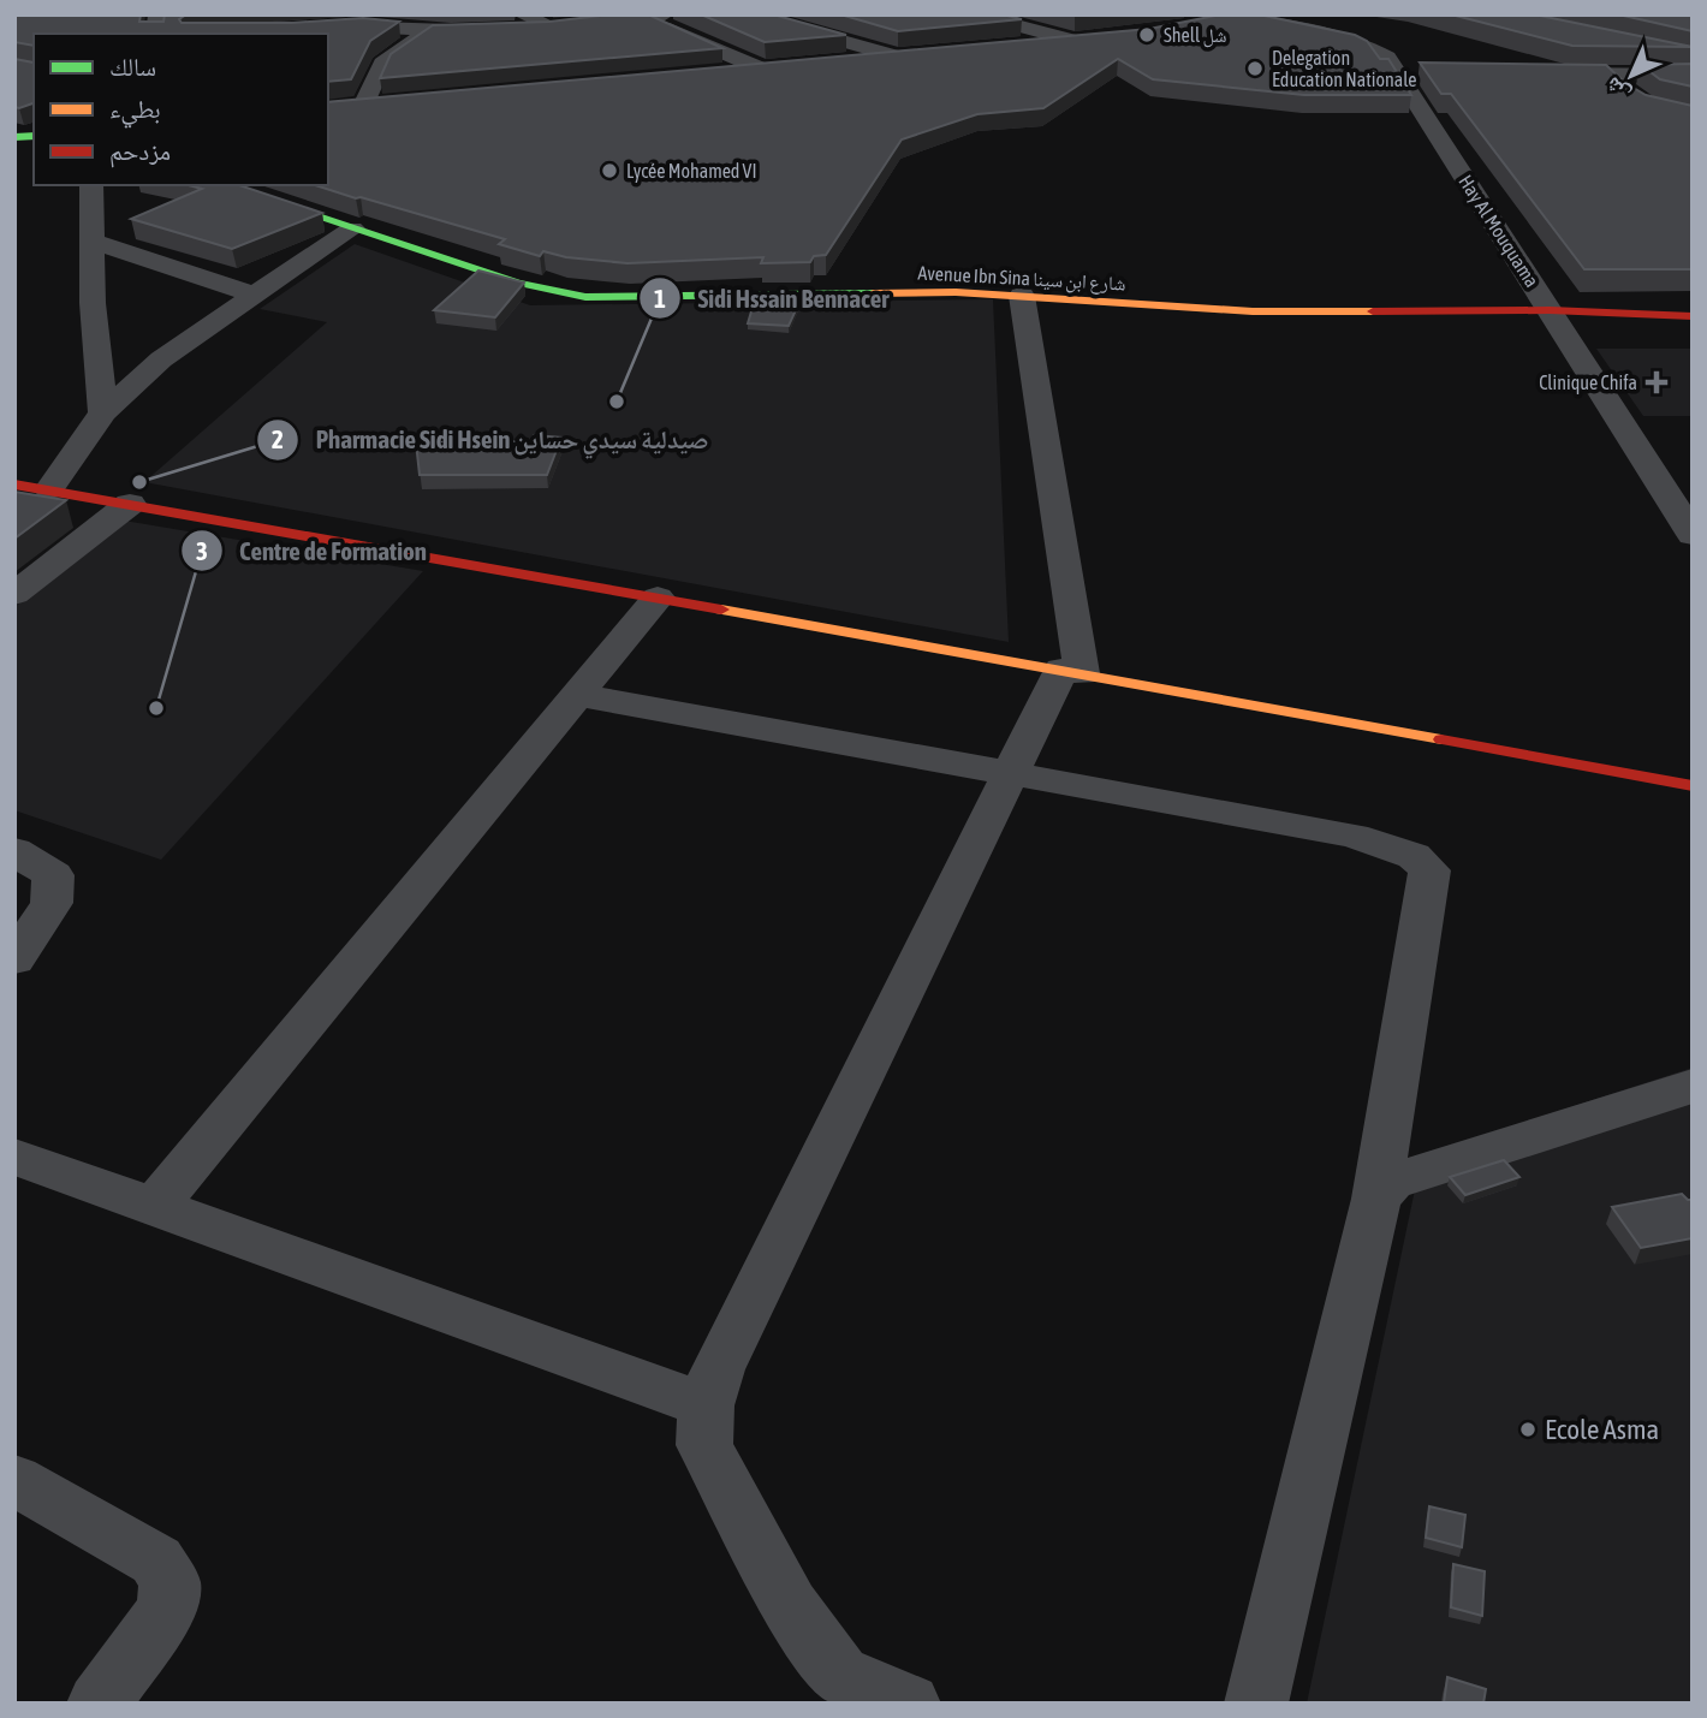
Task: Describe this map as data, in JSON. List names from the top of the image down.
{
  "streets": {
    "street": ["Hay Al Mouquama", "Avenue Ibn Sina شارع ابن سينا"]
  },
  "crossings": [
    ["Hay Al Mouquama", "Avenue Ibn Sina شارع ابن سينا"]
  ],
  "places": {
    "other": [
      "Shell شل",
      "Delegation Education Nationale",
      "Lycée Mohamed VI",
      "Sidi Hssain Bennacer",
      "Pharmacie Sidi Hsein صيدلية سيدي حساين",
      "Centre de Formation",
      "Ecole Asma"
    ],
    "health": ["Clinique Chifa"]
  },
  "legend": ["سالك", "بطيء", "مزدحم"],
  "north": "bottom left"
}
